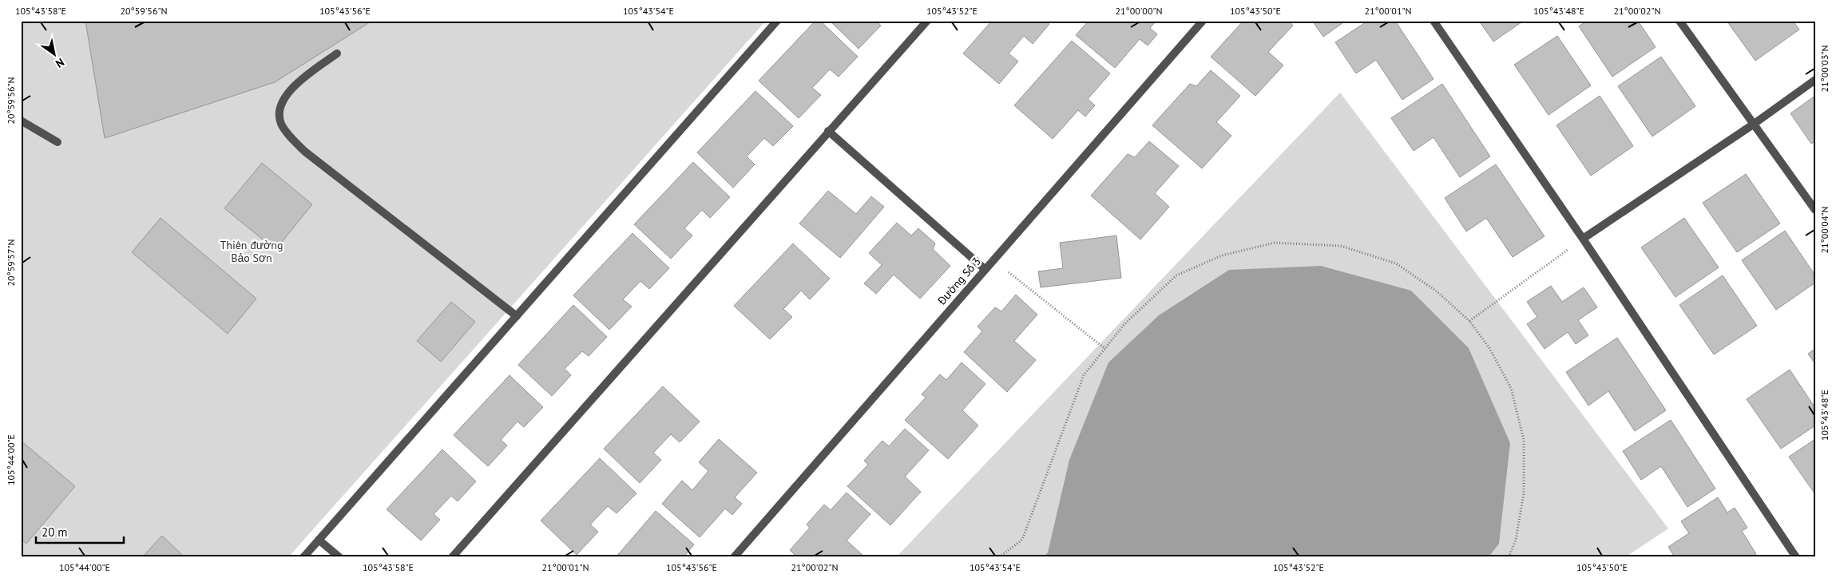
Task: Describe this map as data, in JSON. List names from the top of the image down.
{
  "streets": {
    "street": ["Đường Số 3"]
  },
  "parks": ["Thiên đường Bảo Sơn"],
  "scale_bar": "20 m",
  "north": "bottom right",
  "coordinates": [
    "105°43'58\"E",
    "20°59'56\"N",
    "105°43'56\"E",
    "105°43'54\"E",
    "105°43'52\"E",
    "21°00'00\"N",
    "105°43'50\"E",
    "21°00'01\"N",
    "105°43'48\"E",
    "21°00'02\"N",
    "21°00'03\"N",
    "21°00'04\"N",
    "20°59'57\"N",
    "105°44'00\"E"
  ]
}
